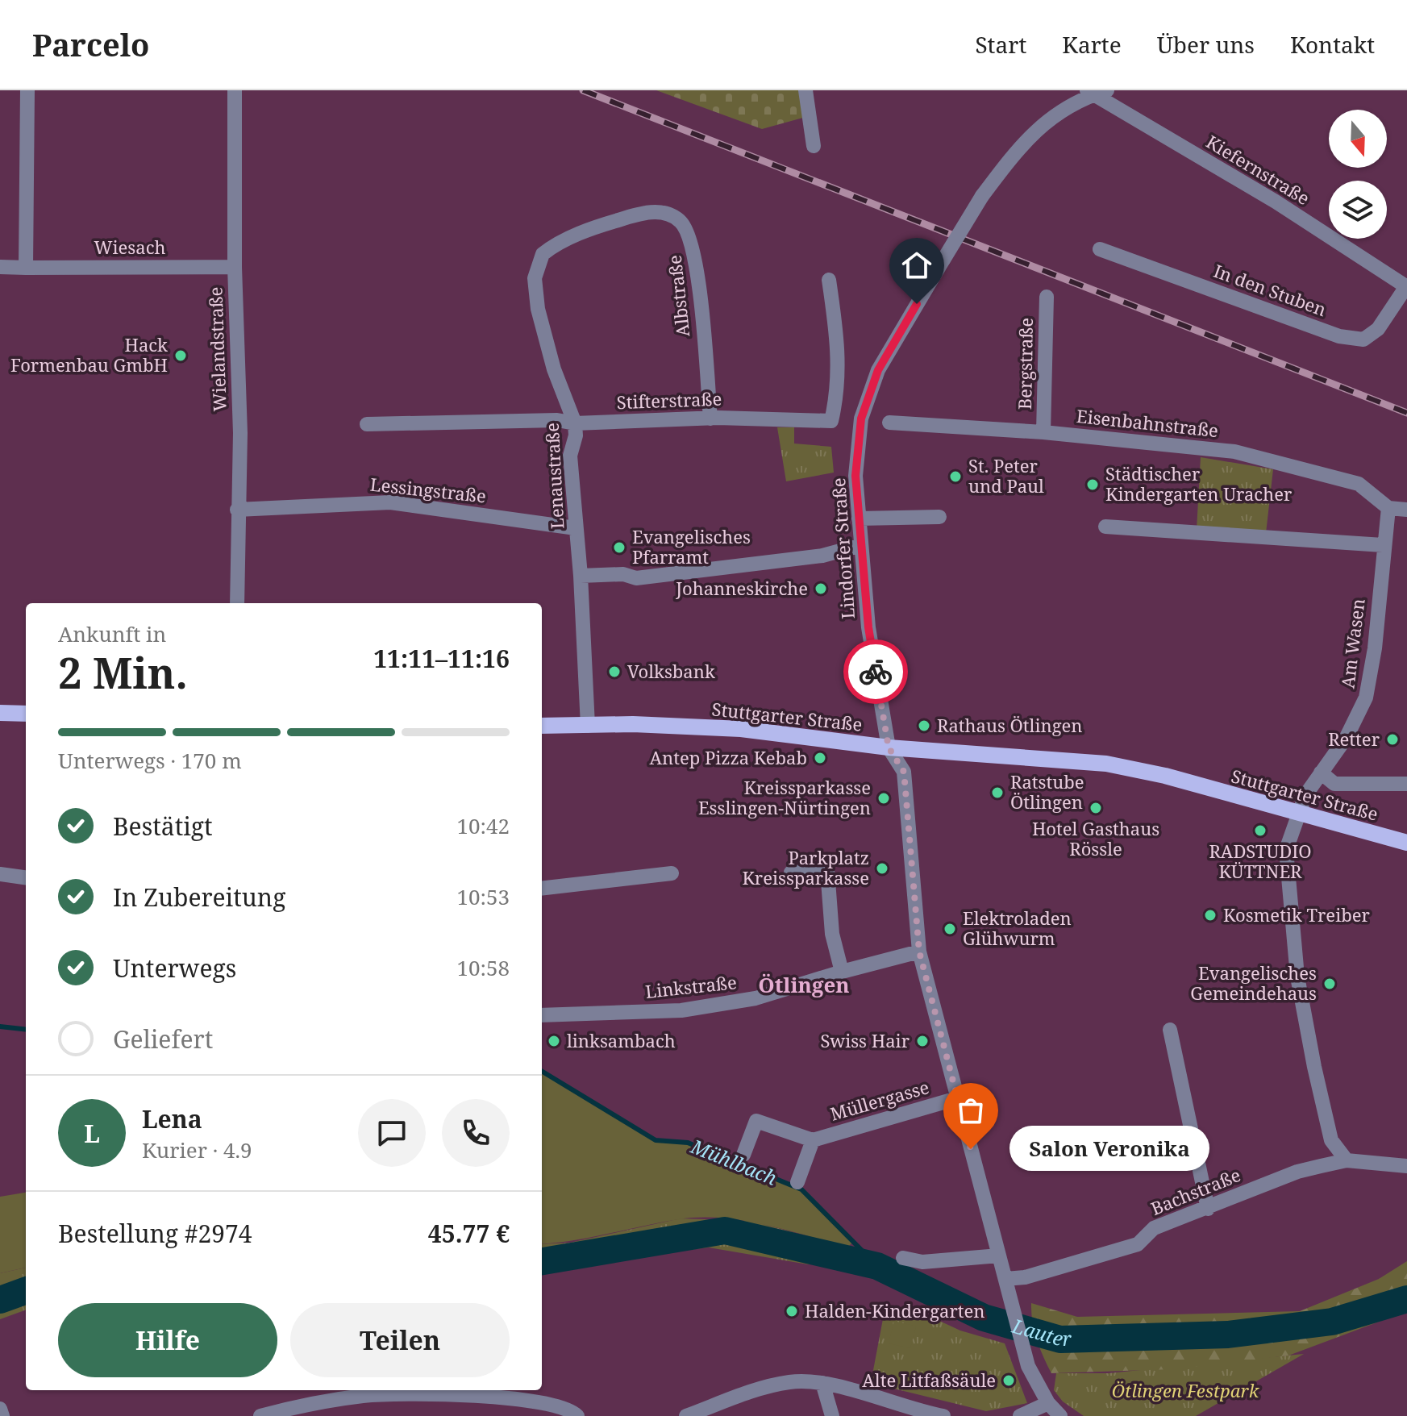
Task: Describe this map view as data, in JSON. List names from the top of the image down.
{
  "streets": {
    "main road": ["Stuttgarter Straße"],
    "street": [
      "Kiefernstraße",
      "Wiesach",
      "In den Stuben",
      "Albstraße",
      "Wielandstraße",
      "Bergstraße",
      "Stifterstraße",
      "Eisenbahnstraße",
      "Lenaustraße",
      "Lessingstraße",
      "Lindorfer Straße",
      "Am Wasen",
      "Linkstraße",
      "Müllergasse",
      "Bachstraße"
    ]
  },
  "crossings": [
    ["Kiefernstraße", "In den Stuben"],
    ["Kiefernstraße", "Lindorfer Straße"],
    ["Wiesach", "Wielandstraße"],
    ["Albstraße", "Stifterstraße"],
    ["Albstraße", "Lenaustraße"],
    ["Wielandstraße", "Lessingstraße"],
    ["Bergstraße", "Eisenbahnstraße"],
    ["Stifterstraße", "Lenaustraße"],
    ["Eisenbahnstraße", "Am Wasen"],
    ["Lenaustraße", "Lessingstraße"],
    ["Lenaustraße", "Stuttgarter Straße"],
    ["Lindorfer Straße", "Stuttgarter Straße"],
    ["Lindorfer Straße", "Linkstraße"],
    ["Lindorfer Straße", "Müllergasse"],
    ["Lindorfer Straße", "Bachstraße"],
    ["Am Wasen", "Stuttgarter Straße"],
    ["Am Wasen", "Bachstraße"]
  ],
  "districts": ["Ötlingen"],
  "water": ["Mühlbach", "Lauter"],
  "parks": ["Ötlingen Festpark"],
  "places": [
    "Hack Formenbau GmbH",
    "St. Peter und Paul",
    "Städtischer Kindergarten Uracher",
    "Evangelisches Pfarramt",
    "Johanneskirche",
    "Volksbank",
    "Rathaus Ötlingen",
    "Retter",
    "Antep Pizza Kebab",
    "Ratstube Ötlingen",
    "Kreissparkasse Esslingen-Nürtingen",
    "Hotel Gasthaus Rössle",
    "RADSTUDIO KÜTTNER",
    "Parkplatz Kreissparkasse",
    "Kosmetik Treiber",
    "Elektroladen Glühwurm",
    "Evangelisches Gemeindehaus",
    "linksambach",
    "Swiss Hair",
    "Salon Veronika",
    "Halden-Kindergarten",
    "Alte Litfaßsäule"
  ],
  "north": "bottom",
  "page": {
    "header": "Parcelo",
    "nav": [
      "Start",
      "Karte",
      "Über uns",
      "Kontakt"
    ],
    "heading": ["2 Min.", "Ankunft in", "11:11–11:16"],
    "panel": [
      "Lena",
      "Kurier · 4.9",
      "Bestellung #2974",
      "45.77 €"
    ],
    "bar": "Unterwegs · 170 m",
    "list": [
      ["Bestätigt", "10:42"],
      ["In Zubereitung", "10:53"],
      ["Unterwegs", "10:58"],
      "Geliefert"
    ],
    "round": "L",
    "bubble": "Salon Veronika",
    "buttons": ["Hilfe", "Teilen"]
  }
}
